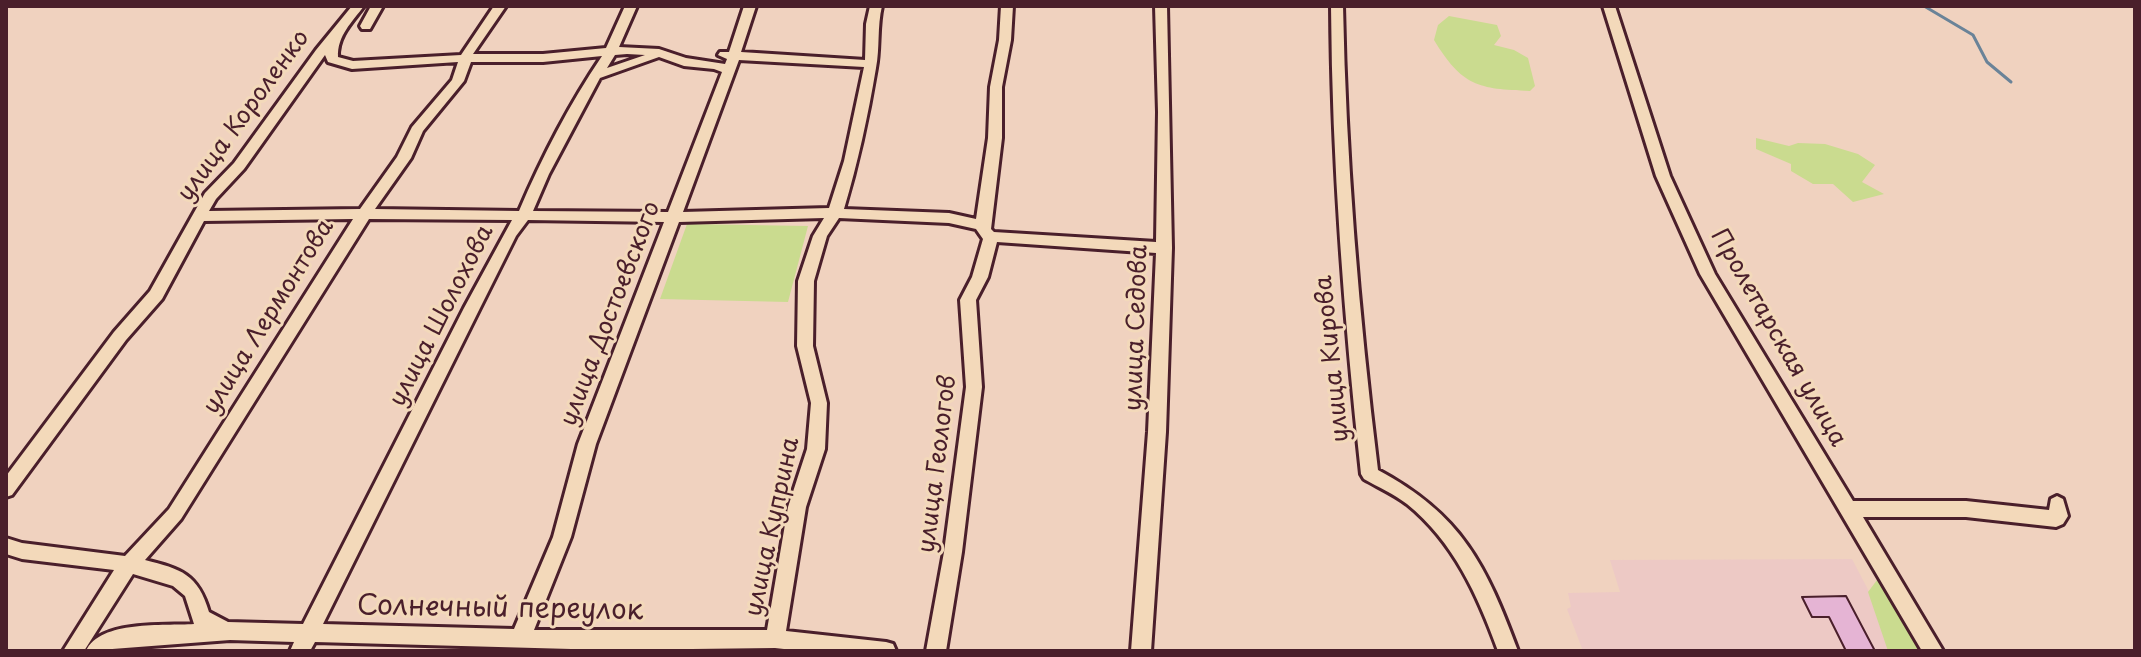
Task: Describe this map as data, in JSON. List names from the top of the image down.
{
  "streets": {
    "street": [
      "улица Короленко",
      "улица Достоевского",
      "улица Шолохова",
      "улица Лермонтова",
      "улица Седова",
      "Пролетарская улица",
      "улица Кирова",
      "улица Геологов",
      "улица Куприна",
      "Солнечный переулок"
    ]
  },
  "crossings": [
    ["улица Достоевского", "Солнечный переулок"],
    ["улица Шолохова", "Солнечный переулок"],
    ["улица Куприна", "Солнечный переулок"]
  ]
}
